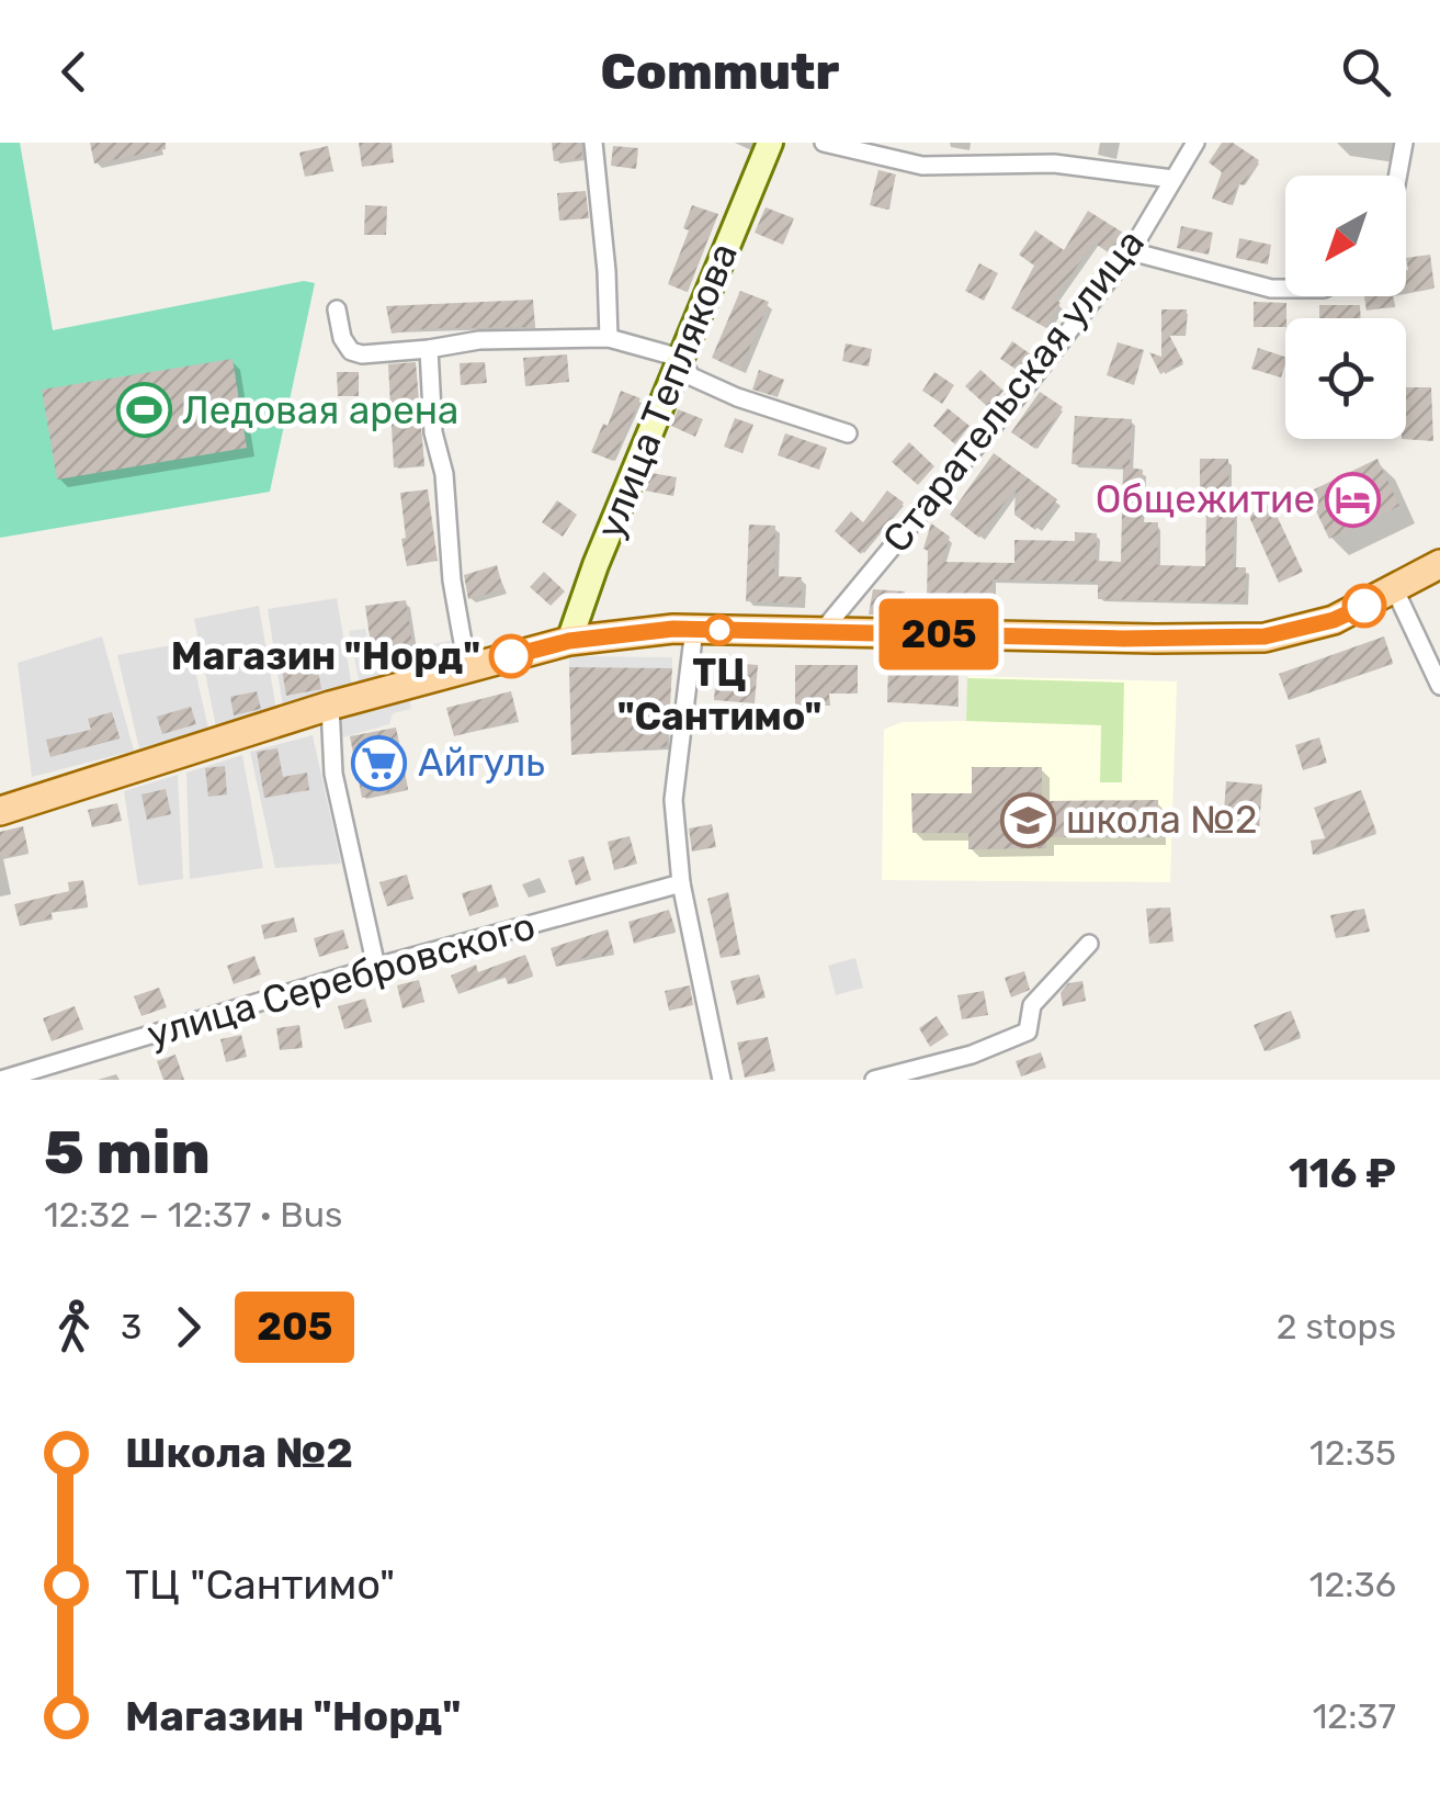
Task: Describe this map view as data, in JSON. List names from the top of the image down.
{
  "streets": {
    "main road": ["улица Теплякова"],
    "street": ["Старательская улица", "улица Серебровского"]
  },
  "places": {
    "sports": ["Ледовая арена"],
    "hotel": ["Общежитие"],
    "other": ["ТЦ \"Сантимо\"", "Магазин \"Норд\""],
    "supermarket": ["Айгуль"],
    "school or university": ["школа №2"]
  },
  "lines": ["bus line 205"],
  "north": "bottom left",
  "page": {
    "header": "Commutr",
    "on_map": "205",
    "heading": ["5 min", "12:32 – 12:37 · Bus", "116 ₽"],
    "legs": ["3", "205", "2 stops"],
    "list": [
      {
        "name": "Школа №2",
        "value": "12:35"
      },
      {
        "name": "ТЦ \"Сантимо\"",
        "value": "12:36"
      },
      {
        "name": "Магазин \"Норд\"",
        "value": "12:37"
      }
    ]
  }
}
